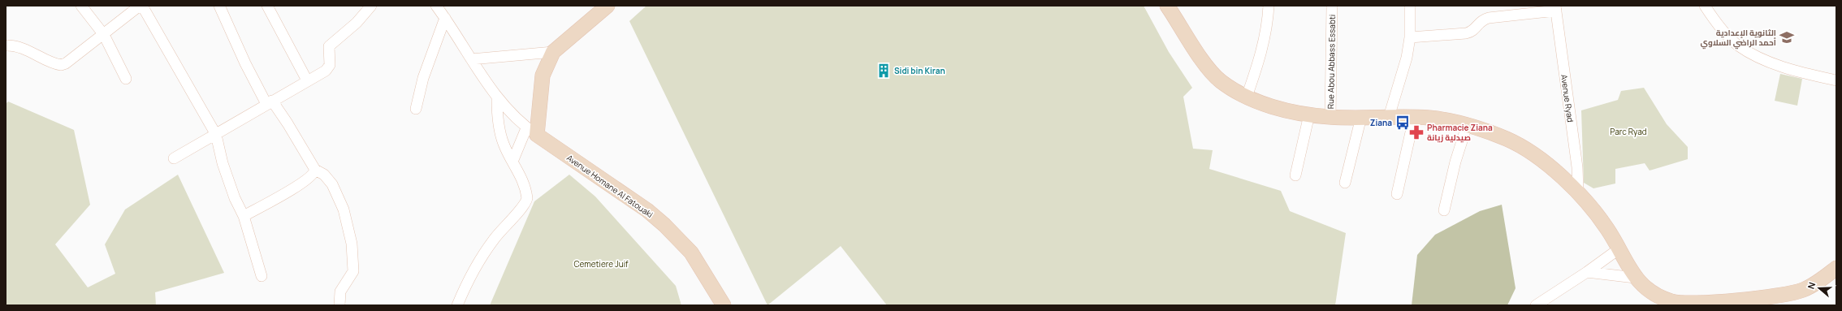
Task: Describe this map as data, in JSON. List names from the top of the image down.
{
  "streets": {
    "street": ["Rue Abou Abbass Essabti", "Avenue Ryad", "Avenue Homane Al Fatouaki"]
  },
  "parks": ["Parc Ryad", "Cemetiere Juif"],
  "places": {
    "school or university": ["الثانوية الإعدادية أحمد الراضي السلاوي"],
    "building": ["Sidi bin Kiran"],
    "bus stop": ["Ziana"],
    "pharmacy": ["Pharmacie Ziana صيدلية زيانة"]
  },
  "north": "left"
}
